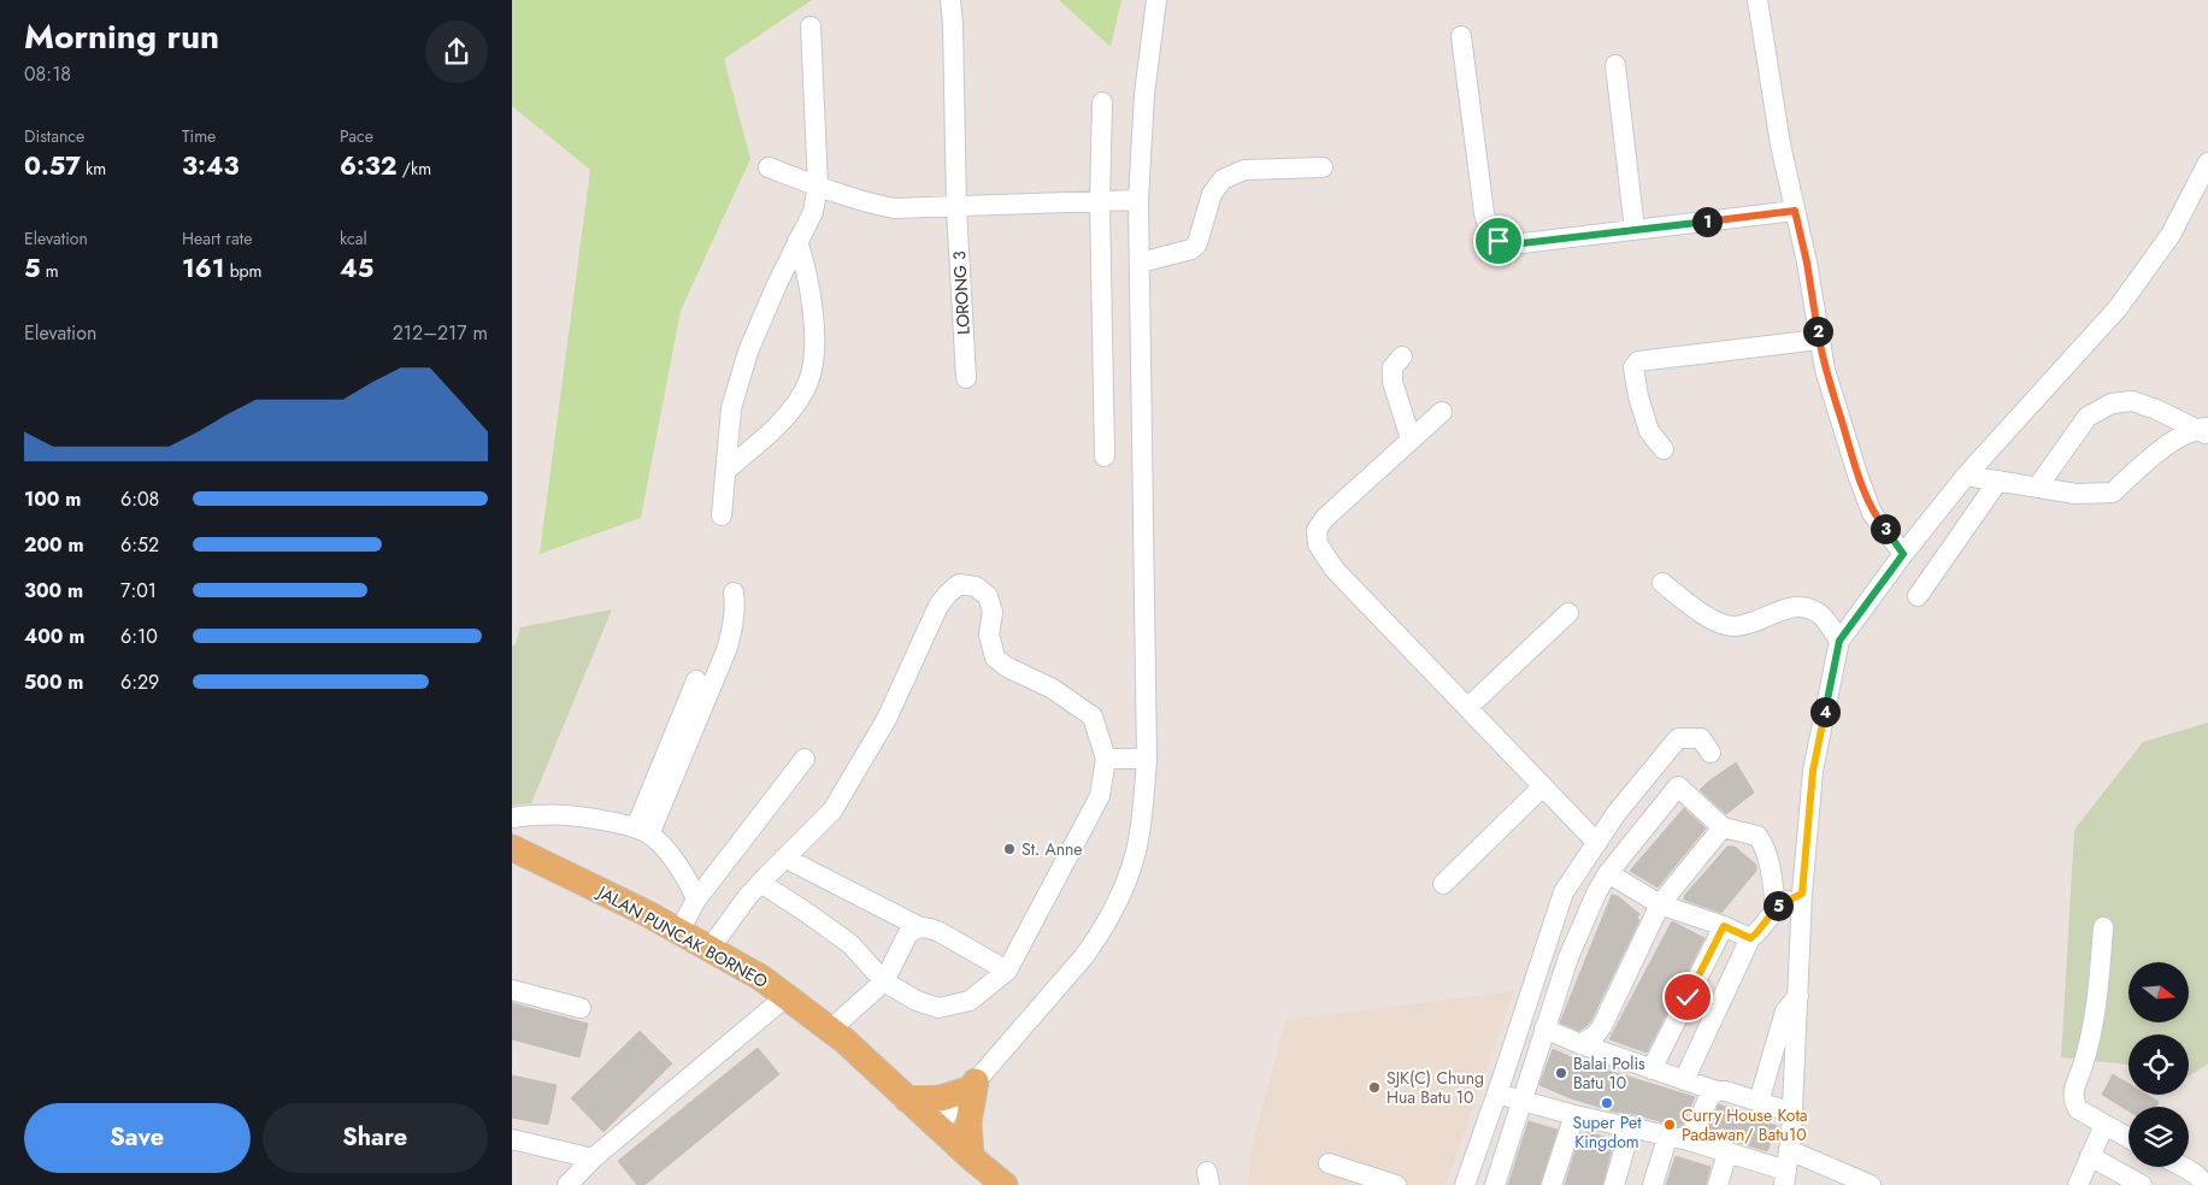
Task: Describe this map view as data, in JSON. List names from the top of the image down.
{
  "streets": {
    "main road": ["JALAN PUNCAK BORNEO"],
    "street": ["LORONG 3"]
  },
  "places": [
    "St. Anne",
    "Balai Polis Batu 10",
    "SJK(C) Chung Hua Batu 10",
    "Super Pet Kingdom",
    "Curry House Kota Padawan/ Batu10"
  ],
  "north": "right",
  "page": {
    "heading": ["Morning run", "08:18"],
    "stats": [
      ["Distance", "0.57 km"],
      ["Time", "3:43"],
      ["Pace", "6:32 /km"],
      ["Elevation", "5 m"],
      ["Heart rate", "161 bpm"],
      ["kcal", "45"]
    ],
    "pins": [
      "1",
      "2",
      "3",
      "4",
      "5"
    ],
    "chart": ["Elevation", "212–217 m"],
    "list": [
      {
        "name": "100 m",
        "note": "6:08"
      },
      {
        "name": "200 m",
        "note": "6:52"
      },
      {
        "name": "300 m",
        "note": "7:01"
      },
      {
        "name": "400 m",
        "note": "6:10"
      },
      {
        "name": "500 m",
        "note": "6:29"
      }
    ],
    "buttons": ["Save", "Share"]
  }
}
